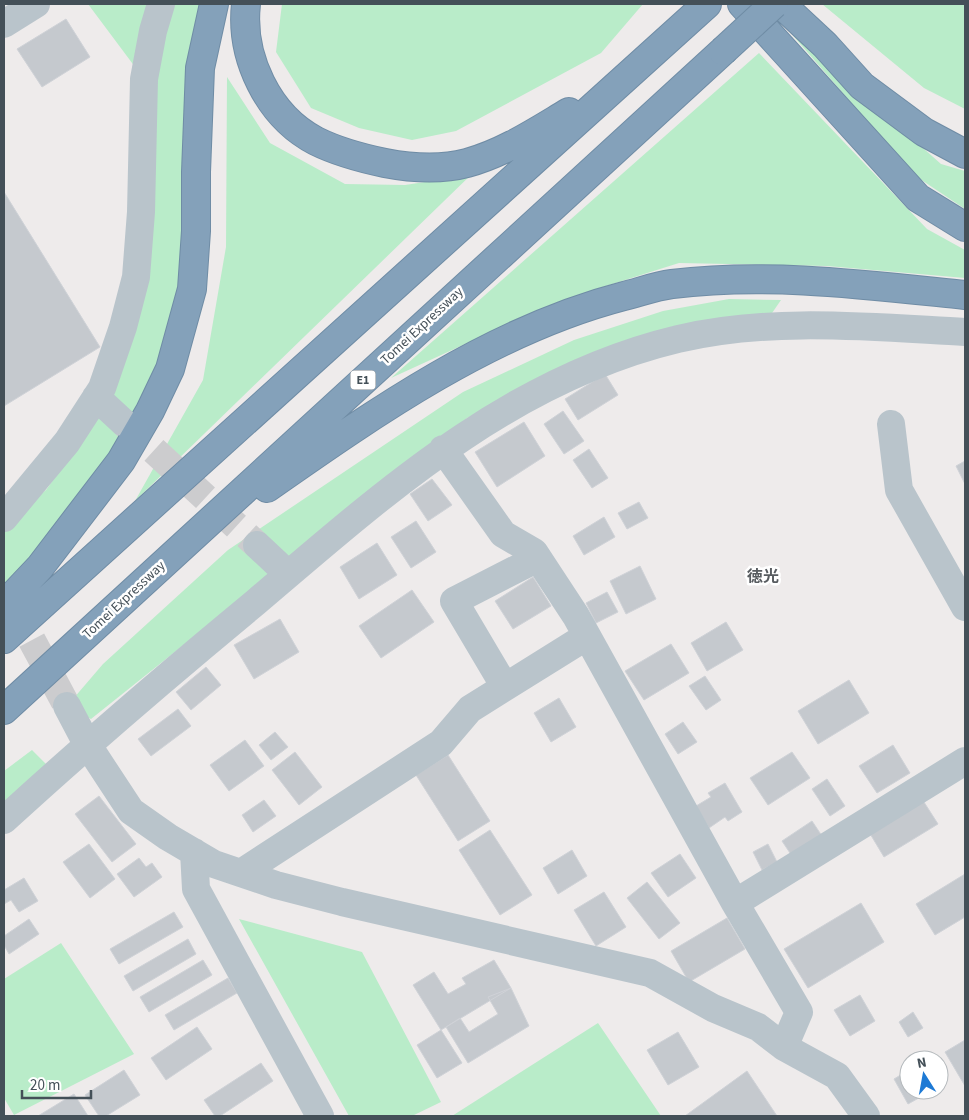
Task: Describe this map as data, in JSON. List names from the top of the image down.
{
  "streets": {
    "highway": ["Tomei Expressway", "E1"]
  },
  "districts": ["徳光"],
  "scale_bar": "20 m",
  "north": "top"
}
